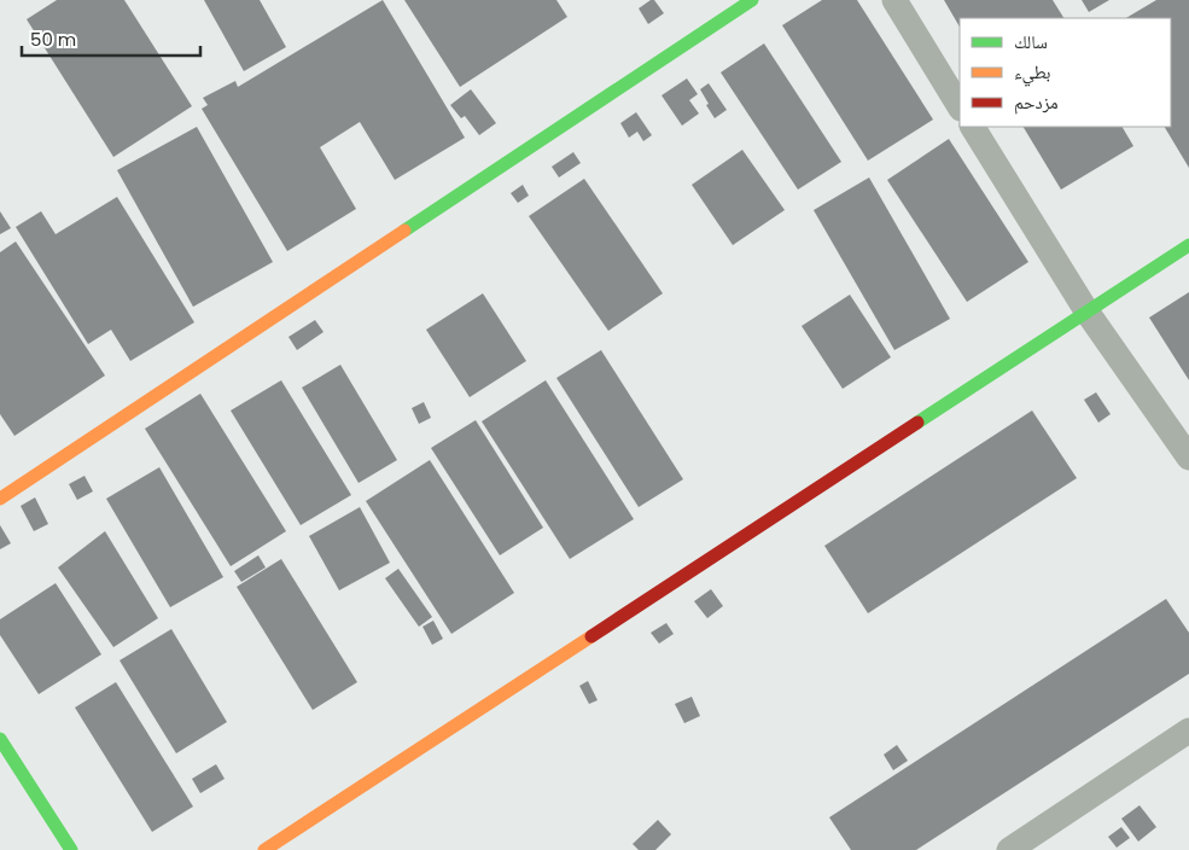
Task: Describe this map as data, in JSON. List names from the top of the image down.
{
  "legend": ["سالك", "بطيء", "مزدحم"],
  "scale_bar": "50 m"
}
